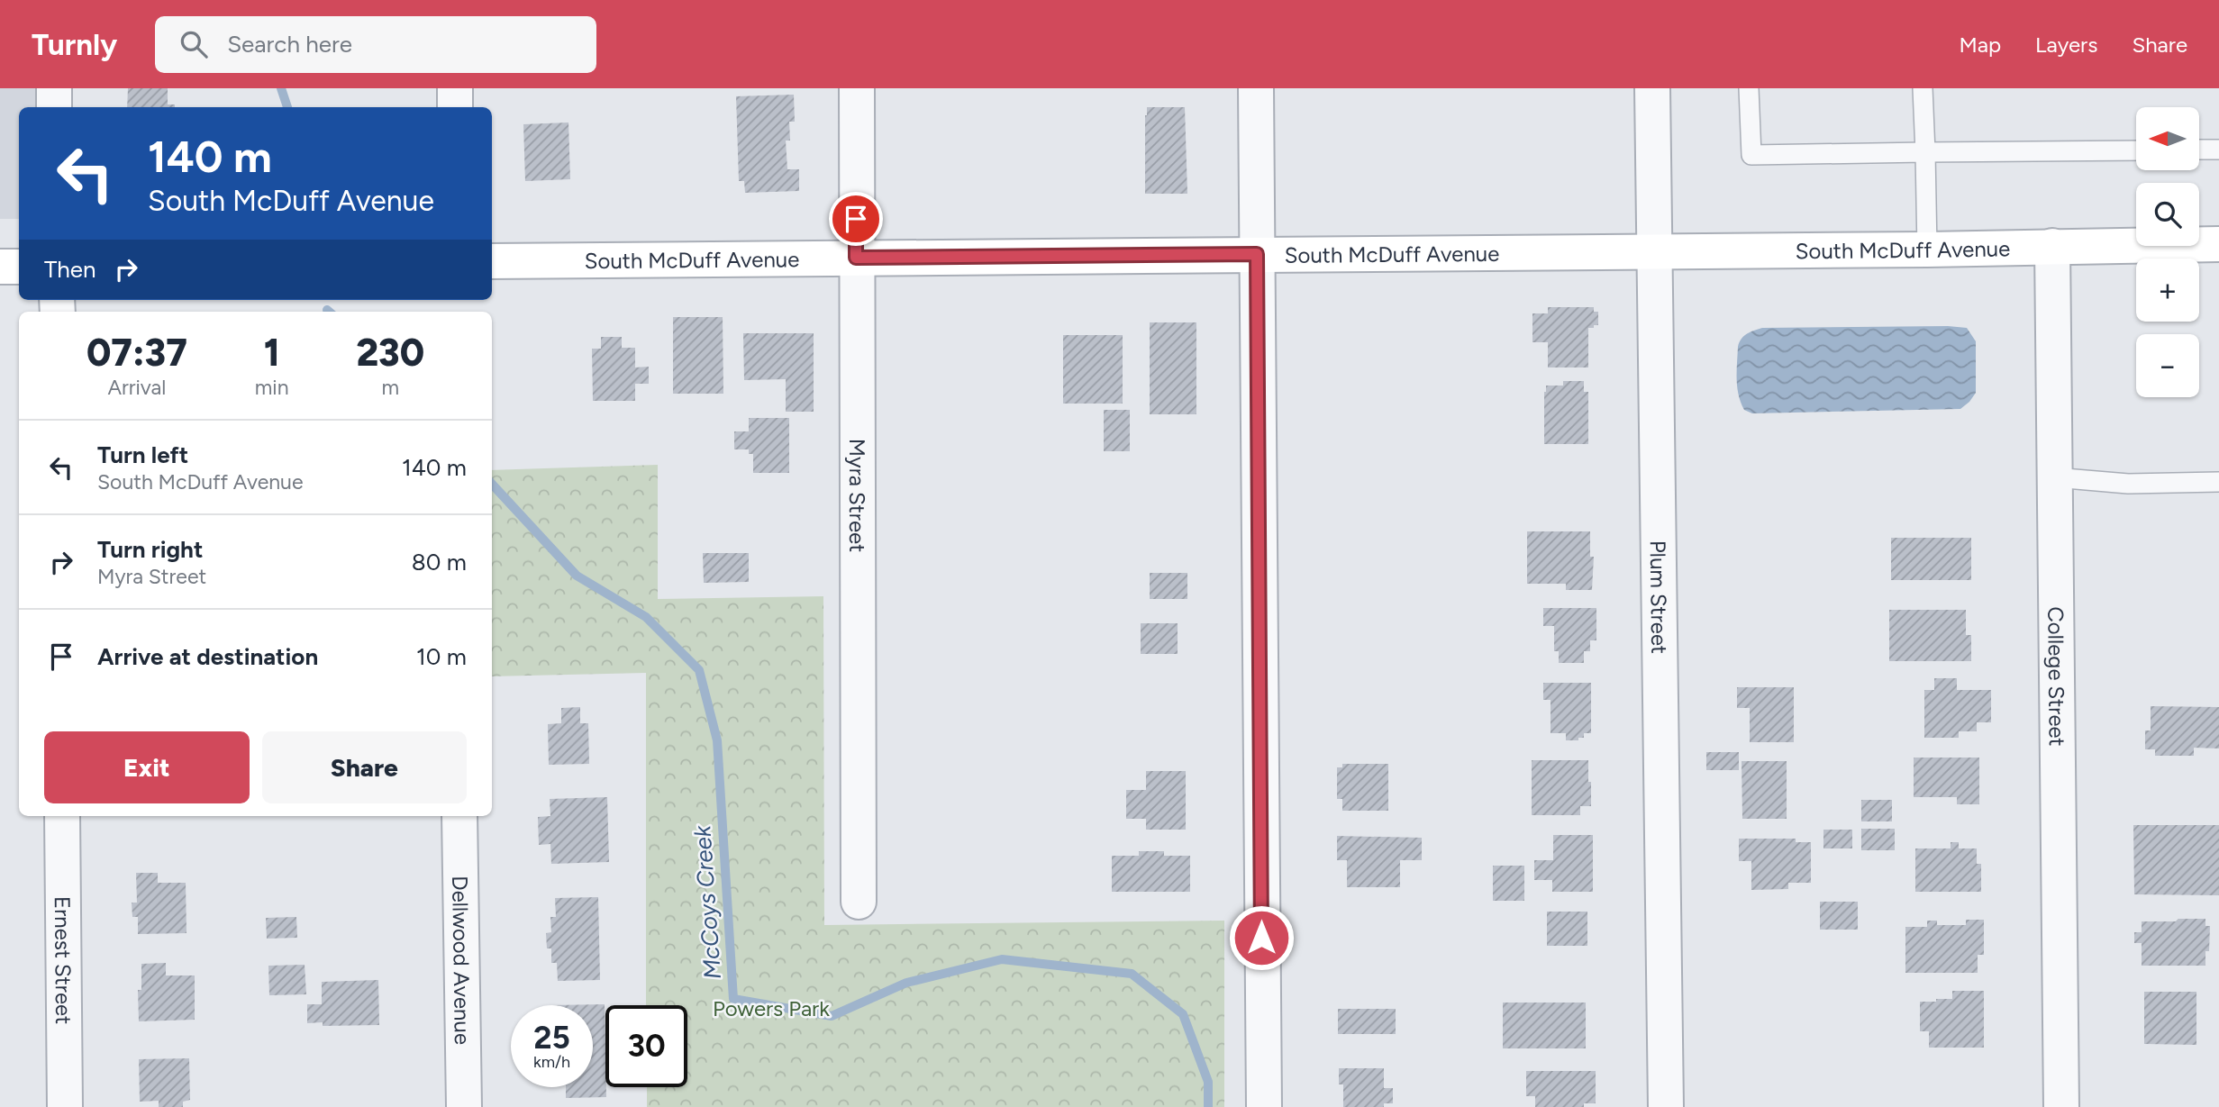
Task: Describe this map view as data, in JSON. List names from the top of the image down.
{
  "streets": {
    "main road": ["South McDuff Avenue"],
    "street": [
      "Myra Street",
      "Plum Street",
      "College Street",
      "Ernest Street",
      "Dellwood Avenue"
    ]
  },
  "crossings": [
    ["South McDuff Avenue", "Myra Street"],
    ["South McDuff Avenue", "Plum Street"],
    ["South McDuff Avenue", "College Street"]
  ],
  "water": ["McCoys Creek"],
  "parks": ["Powers Park"],
  "north": "left",
  "page": {
    "header": "Turnly",
    "search": "Search here",
    "nav": ["Map", "Layers", "Share"],
    "map_buttons": ["+", "−"],
    "turn": ["140 m", "South McDuff Avenue"],
    "then": "Then",
    "eta": [
      "07:37",
      "Arrival",
      "1",
      "min",
      "230",
      "m"
    ],
    "list": [
      {
        "name": "Turn left",
        "note": "South McDuff Avenue",
        "value": "140 m"
      },
      {
        "name": "Turn right",
        "note": "Myra Street",
        "value": "80 m"
      },
      {
        "name": "Arrive at destination",
        "value": "10 m"
      }
    ],
    "buttons": ["Exit", "Share"],
    "speed": "25 km/h",
    "limit": "30"
  }
}
